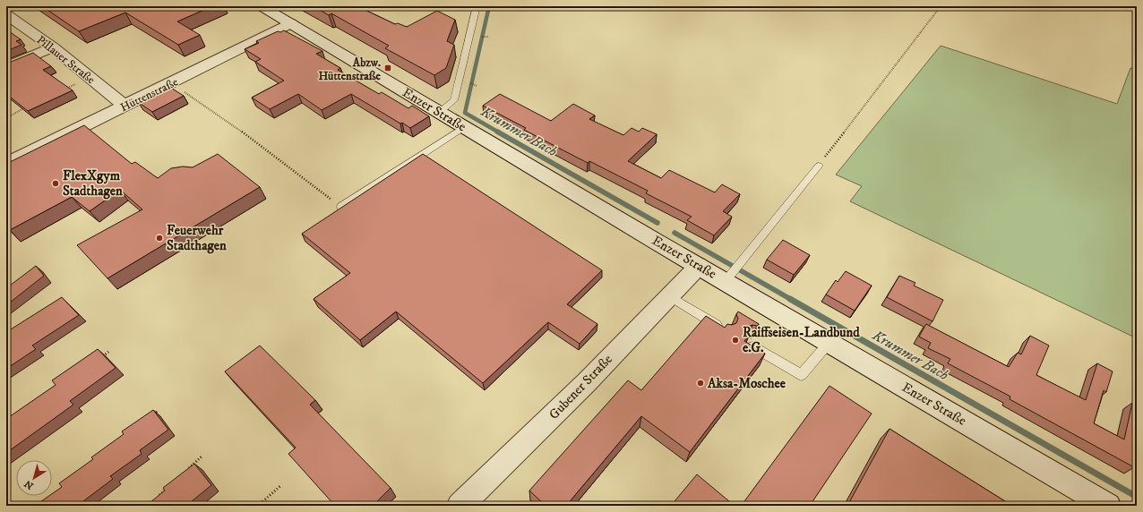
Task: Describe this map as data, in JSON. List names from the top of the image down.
{
  "streets": {
    "main road": [
      "Pillauer Straße",
      "Hüttenstraße",
      "Enzer Straße",
      "Gubener Straße"
    ]
  },
  "crossings": [
    ["Pillauer Straße", "Hüttenstraße"],
    ["Hüttenstraße", "Enzer Straße"],
    ["Enzer Straße", "Gubener Straße"]
  ],
  "water": ["Krummer Bach"],
  "places": {
    "transit": ["Abzw. Hüttenstraße"],
    "other": [
      "FlexXgym Stadthagen",
      "Feuerwehr Stadthagen",
      "Raiffseisen-Landbund e.G.",
      "Aksa-Moschee"
    ]
  },
  "north": "bottom left"
}
